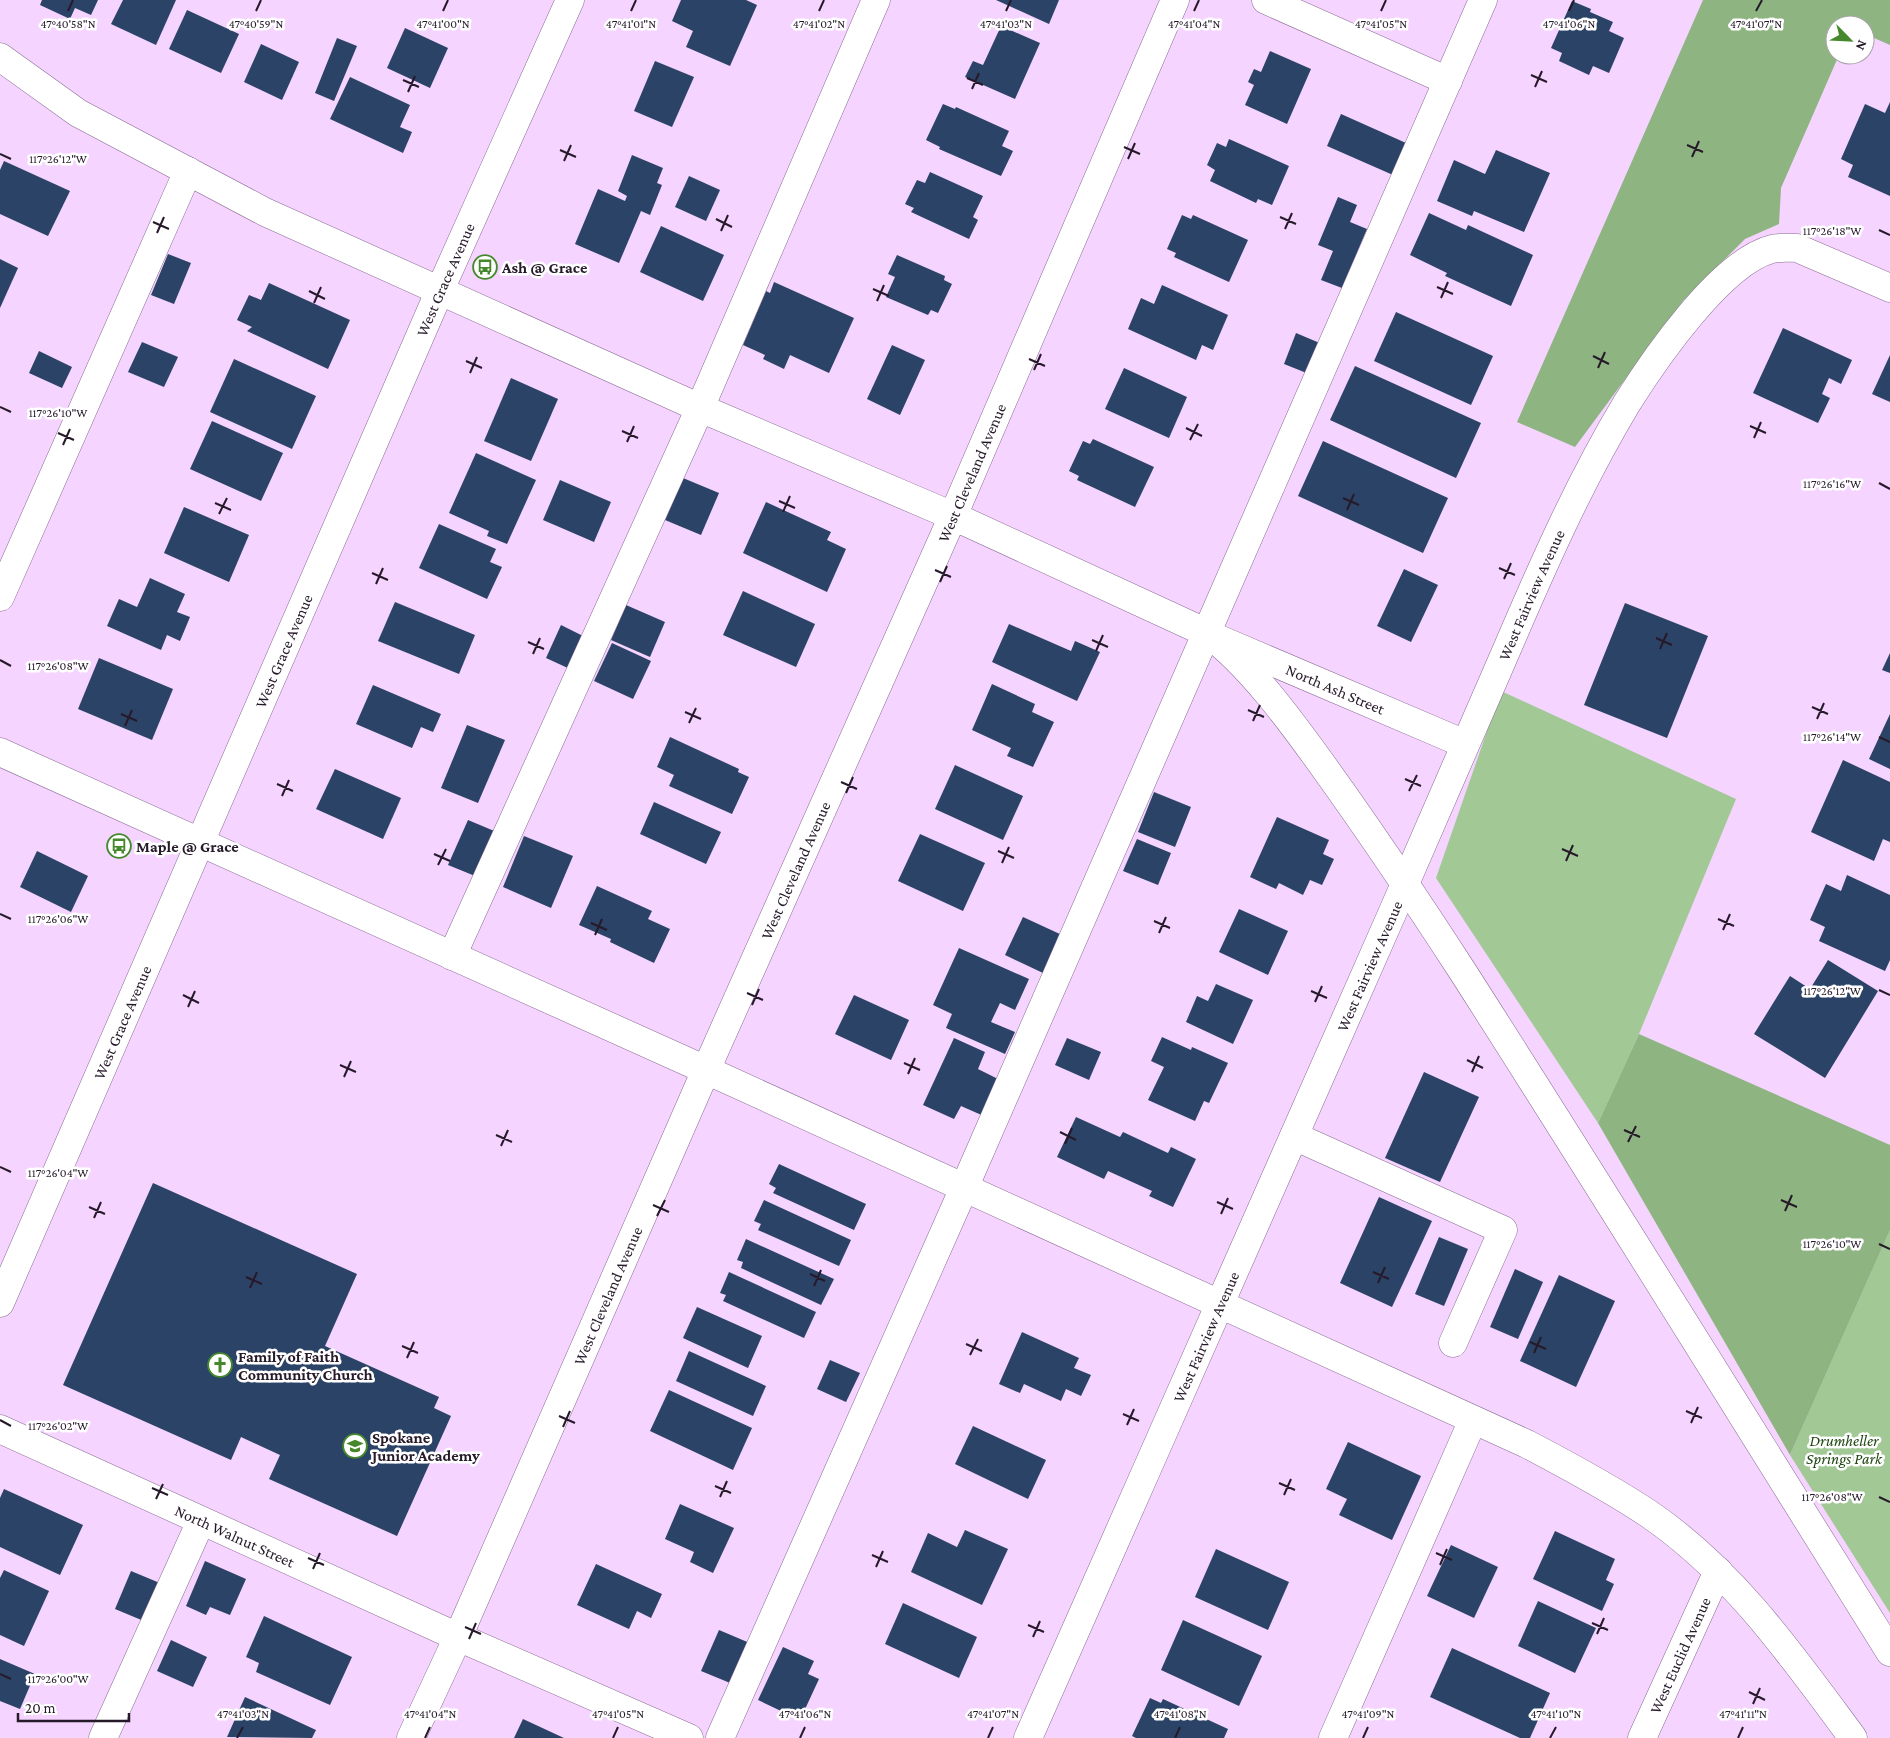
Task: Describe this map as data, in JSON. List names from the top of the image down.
{
  "streets": {
    "street": [
      "West Grace Avenue",
      "West Cleveland Avenue",
      "West Fairview Avenue",
      "North Ash Street",
      "North Walnut Street",
      "West Euclid Avenue"
    ]
  },
  "crossings": [
    ["West Cleveland Avenue", "North Walnut Street"],
    ["West Fairview Avenue", "North Ash Street"]
  ],
  "parks": ["Drumheller Springs Park"],
  "places": {
    "bus stop": ["Ash @ Grace", "Maple @ Grace"],
    "church": ["Family of Faith Community Church"],
    "school or university": ["Spokane Junior Academy"]
  },
  "scale_bar": "20 m",
  "north": "bottom right",
  "coordinates": [
    "47°40'59\"N",
    "47°41'00\"N",
    "47°41'01\"N",
    "47°41'02\"N",
    "47°41'04\"N",
    "47°41'06\"N",
    "47°40'58\"N",
    "47°41'03\"N",
    "47°41'05\"N",
    "47°41'07\"N",
    "117°26'12\"W",
    "117°26'18\"W",
    "117°26'10\"W",
    "117°26'16\"W",
    "117°26'08\"W",
    "117°26'14\"W",
    "117°26'06\"W",
    "117°26'04\"W",
    "117°26'02\"W",
    "117°26'00\"W",
    "47°41'08\"N",
    "47°41'09\"N",
    "47°41'10\"N",
    "47°41'11\"N"
  ]
}
